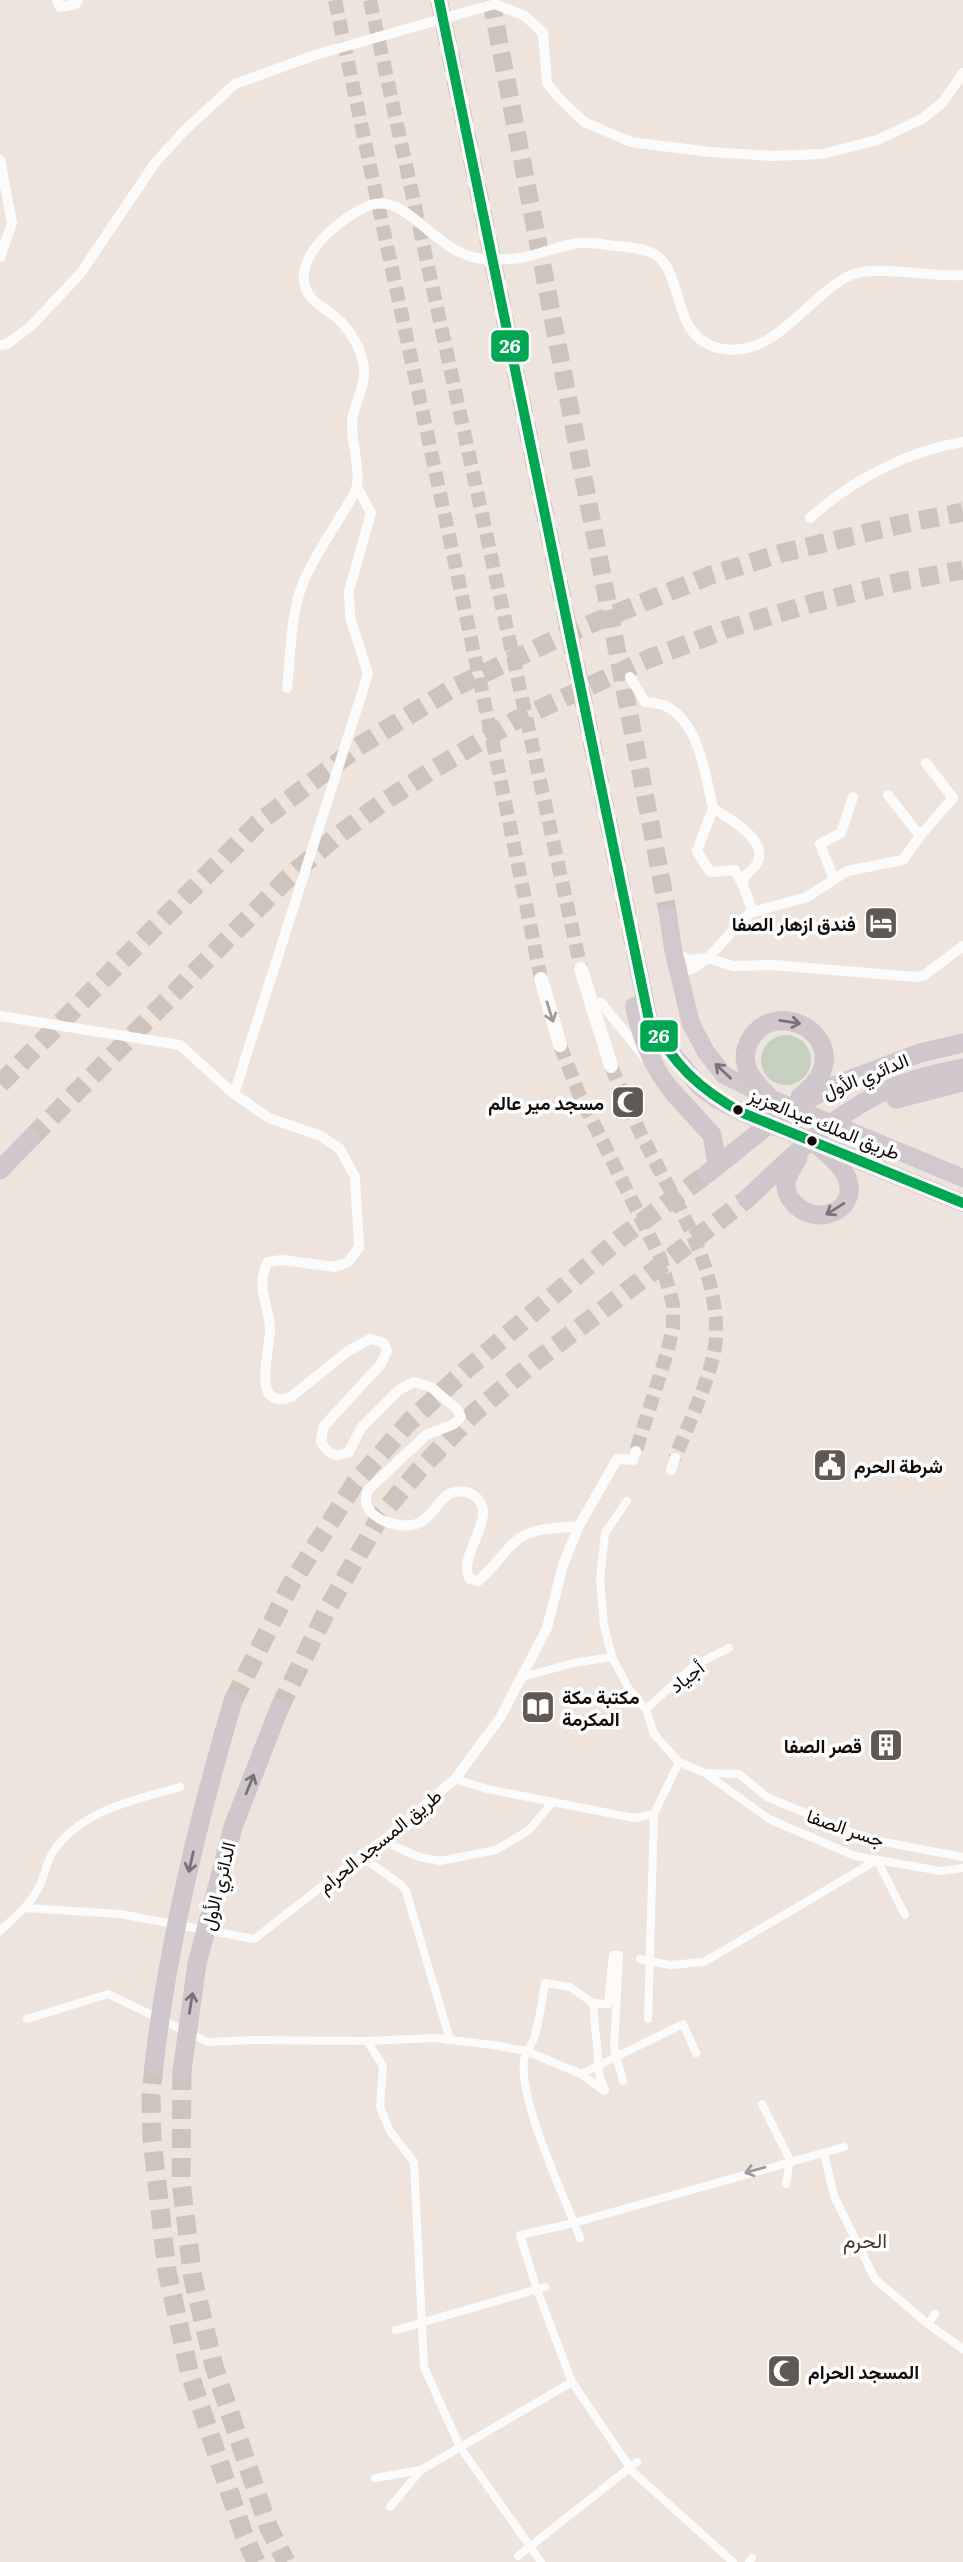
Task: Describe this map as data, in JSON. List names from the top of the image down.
{
  "streets": {
    "highway": ["الدائري الأول", "طريق الملك عبدالعزيز"],
    "street": ["أجياد", "جسر الصفا", "طريق المسجد الحرام"]
  },
  "crossings": [
    ["الدائري الأول", "طريق الملك عبدالعزيز"]
  ],
  "districts": ["الحرم"],
  "places": {
    "hotel": ["فندق ازهار الصفا"],
    "mosque": ["مسجد مير عالم", "المسجد الحرام"],
    "public building": ["شرطة الحرم"],
    "library": ["مكتبة مكة المكرمة"],
    "building": ["قصر الصفا"]
  },
  "lines": ["transit line 26"]
}
